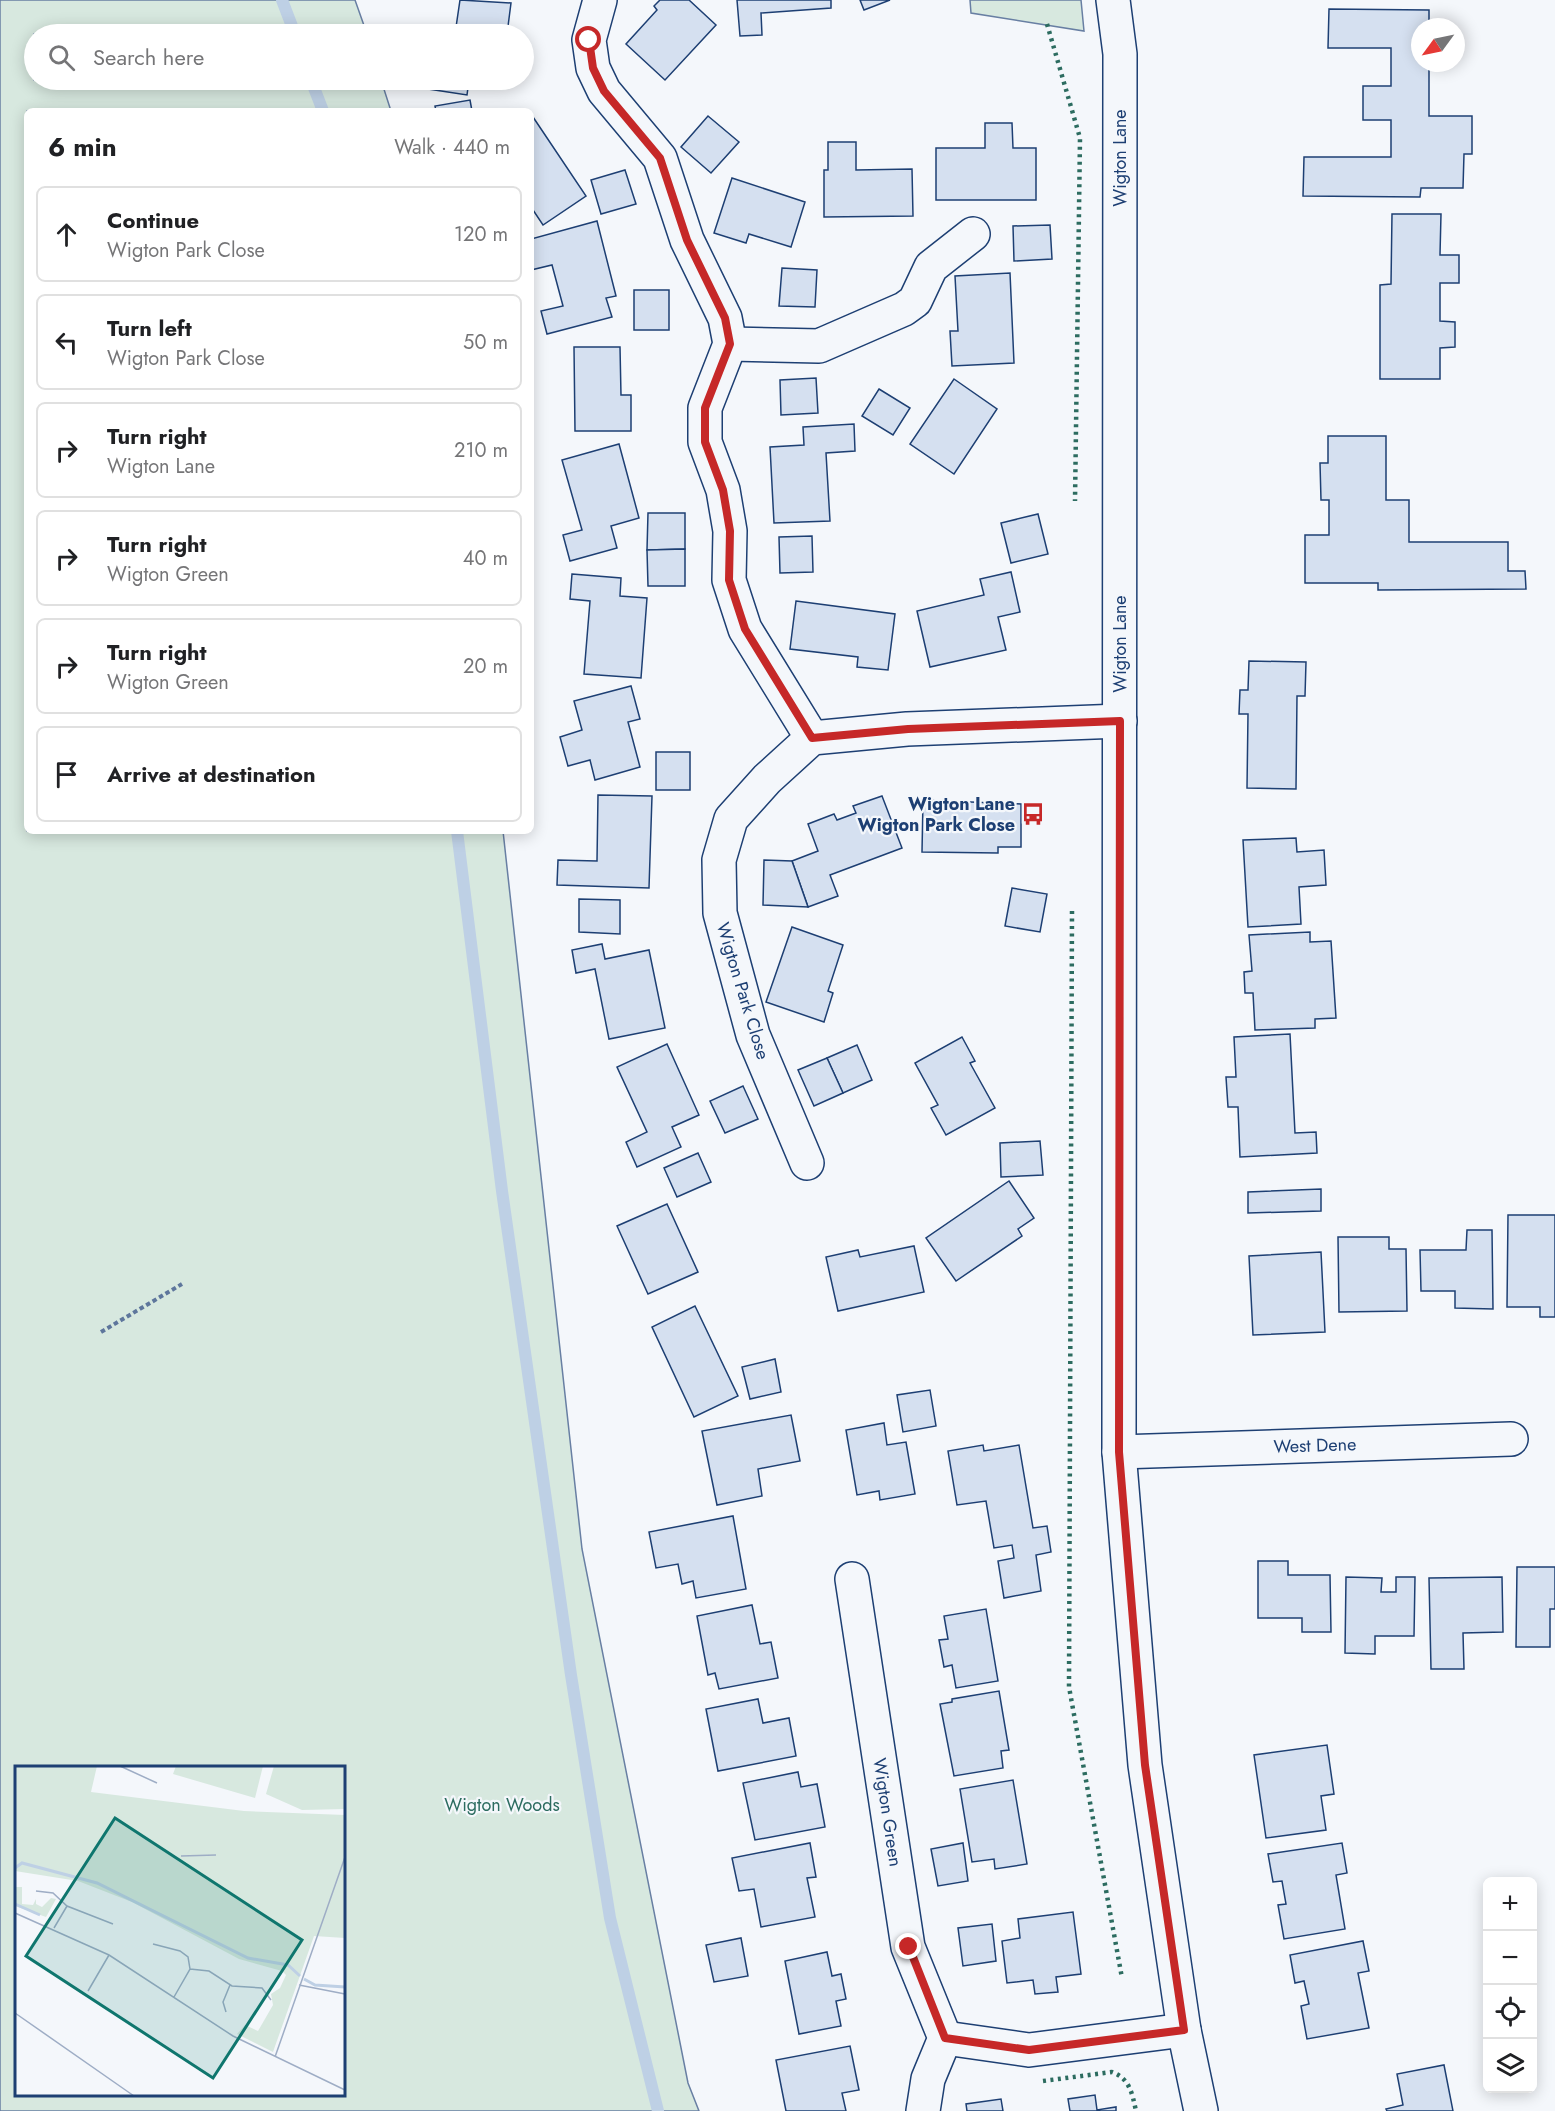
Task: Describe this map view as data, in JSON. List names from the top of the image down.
{
  "streets": {
    "street": [
      "Wigton Lane",
      "Wigton Park Close",
      "West Dene",
      "Wigton Green"
    ]
  },
  "crossings": [
    ["Wigton Lane", "West Dene"]
  ],
  "parks": ["Wigton Woods"],
  "places": {
    "bus stop": ["Wigton Lane Wigton Park Close"]
  },
  "north": "bottom left",
  "page": {
    "search": "Search here",
    "heading": ["6 min", "Walk · 440 m"],
    "list": [
      ["Continue", "Wigton Park Close", "120 m"],
      ["Turn left", "Wigton Park Close", "50 m"],
      ["Turn right", "Wigton Lane", "210 m"],
      ["Turn right", "Wigton Green", "40 m"],
      ["Turn right", "Wigton Green", "20 m"],
      "Arrive at destination"
    ],
    "map_buttons": ["+", "−"]
  }
}
